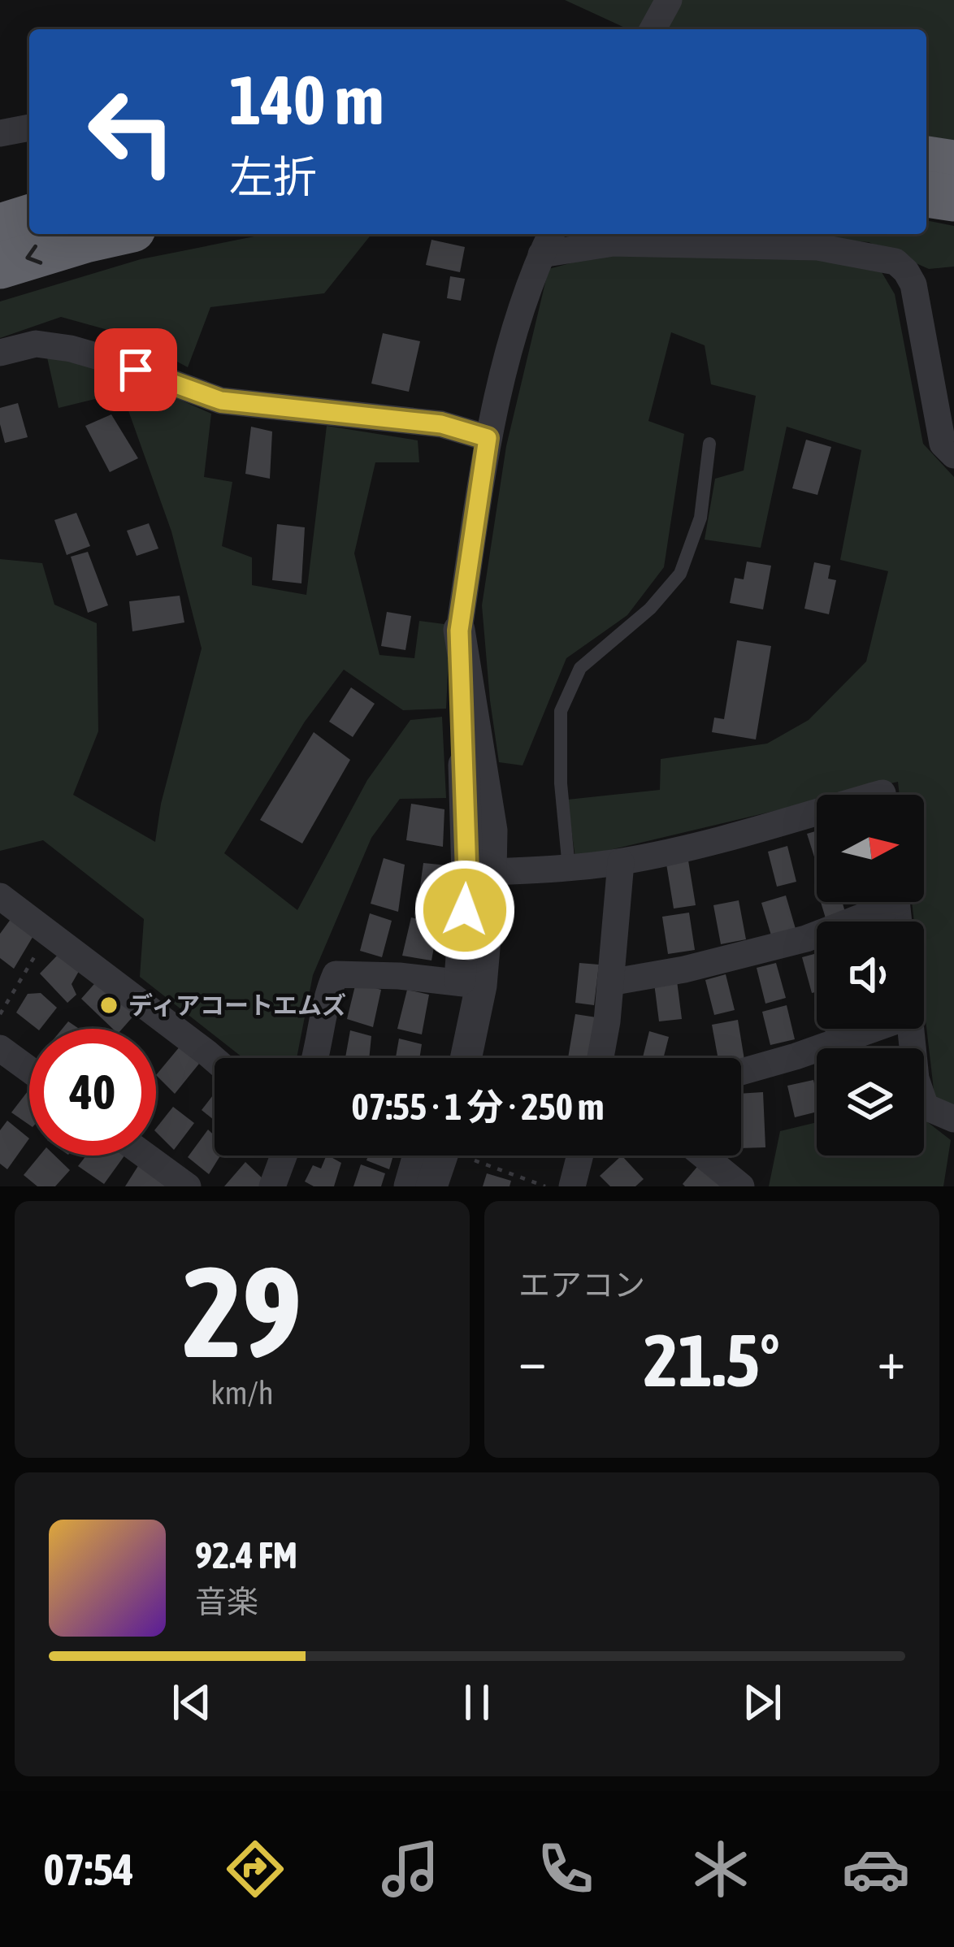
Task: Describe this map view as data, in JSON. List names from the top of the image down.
{
  "places": ["ディアコートエムズ"],
  "north": "right",
  "page": {
    "turn": ["140 m", "左折"],
    "limit": "40",
    "trip": "07:55 · 1 分 · 250 m",
    "tile": [
      ["29", "km/h"],
      "エアコン"
    ],
    "heat": ["−", "21.5°", "+"],
    "song": ["92.4 FM", "音楽"],
    "tabs": "07:54"
  }
}
